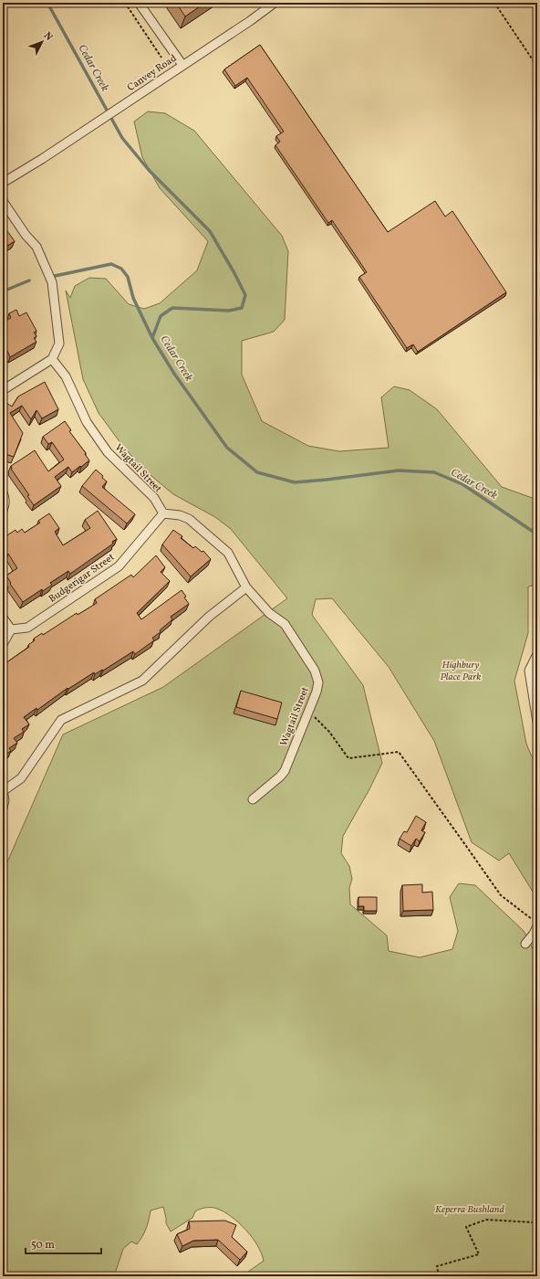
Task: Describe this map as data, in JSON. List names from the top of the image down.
{
  "streets": {
    "street": ["Canvey Road", "Wagtail Street", "Budgerigar Street"]
  },
  "crossings": [
    ["Wagtail Street", "Budgerigar Street"]
  ],
  "water": ["Cedar Creek"],
  "parks": ["Highbury Place Park", "Keperra Bushland"],
  "scale_bar": "50 m",
  "north": "top right"
}
